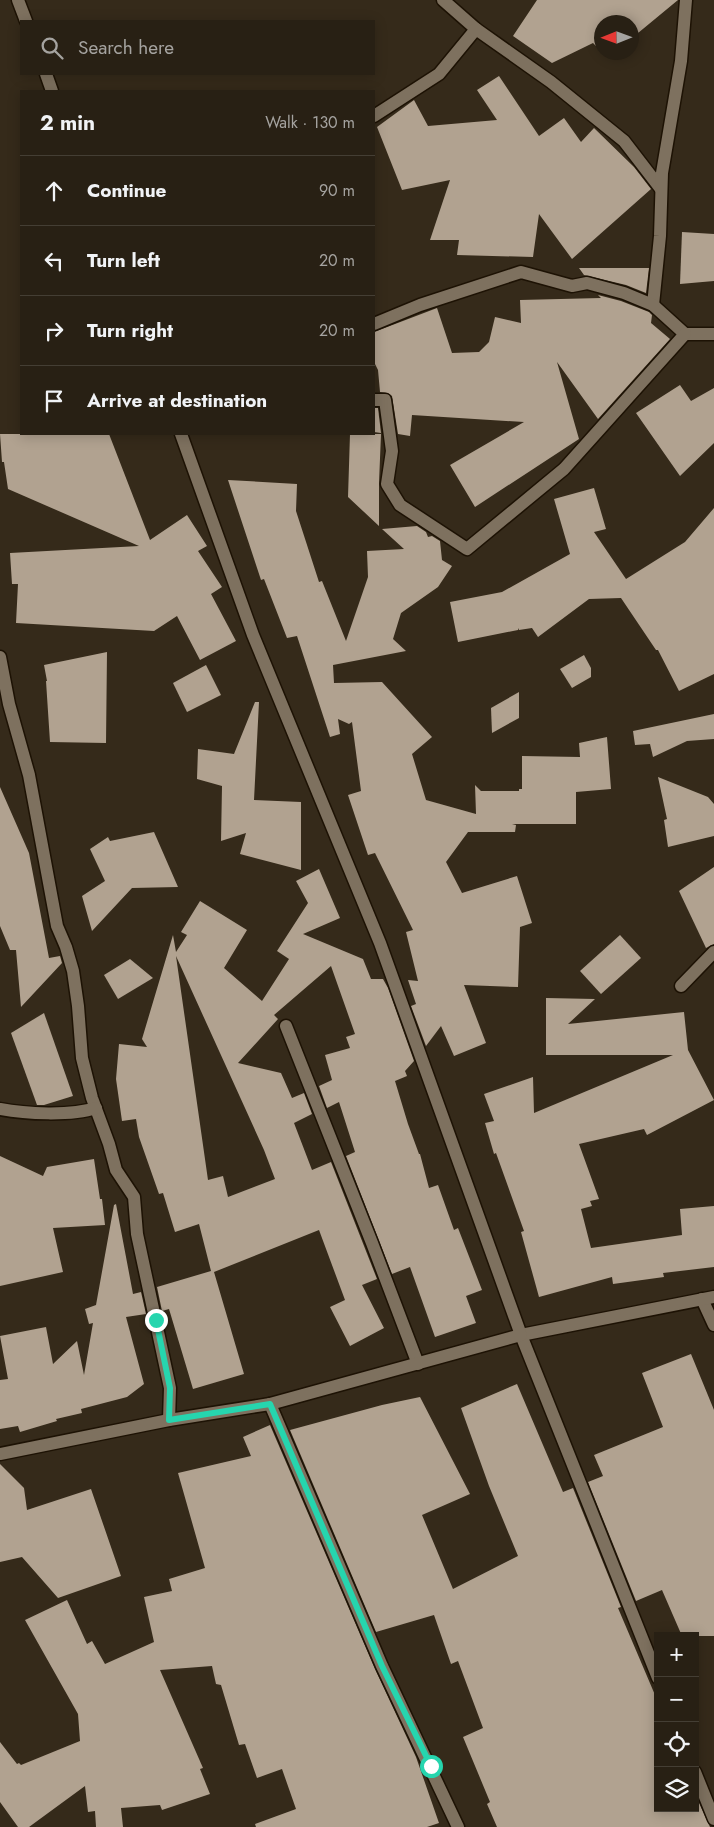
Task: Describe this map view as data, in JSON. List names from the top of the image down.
{
  "north": "left",
  "page": {
    "search": "Search here",
    "heading": ["2 min", "Walk · 130 m"],
    "list": [
      ["Continue", "90 m"],
      ["Turn left", "20 m"],
      ["Turn right", "20 m"],
      "Arrive at destination"
    ],
    "map_buttons": ["+", "−"]
  }
}
